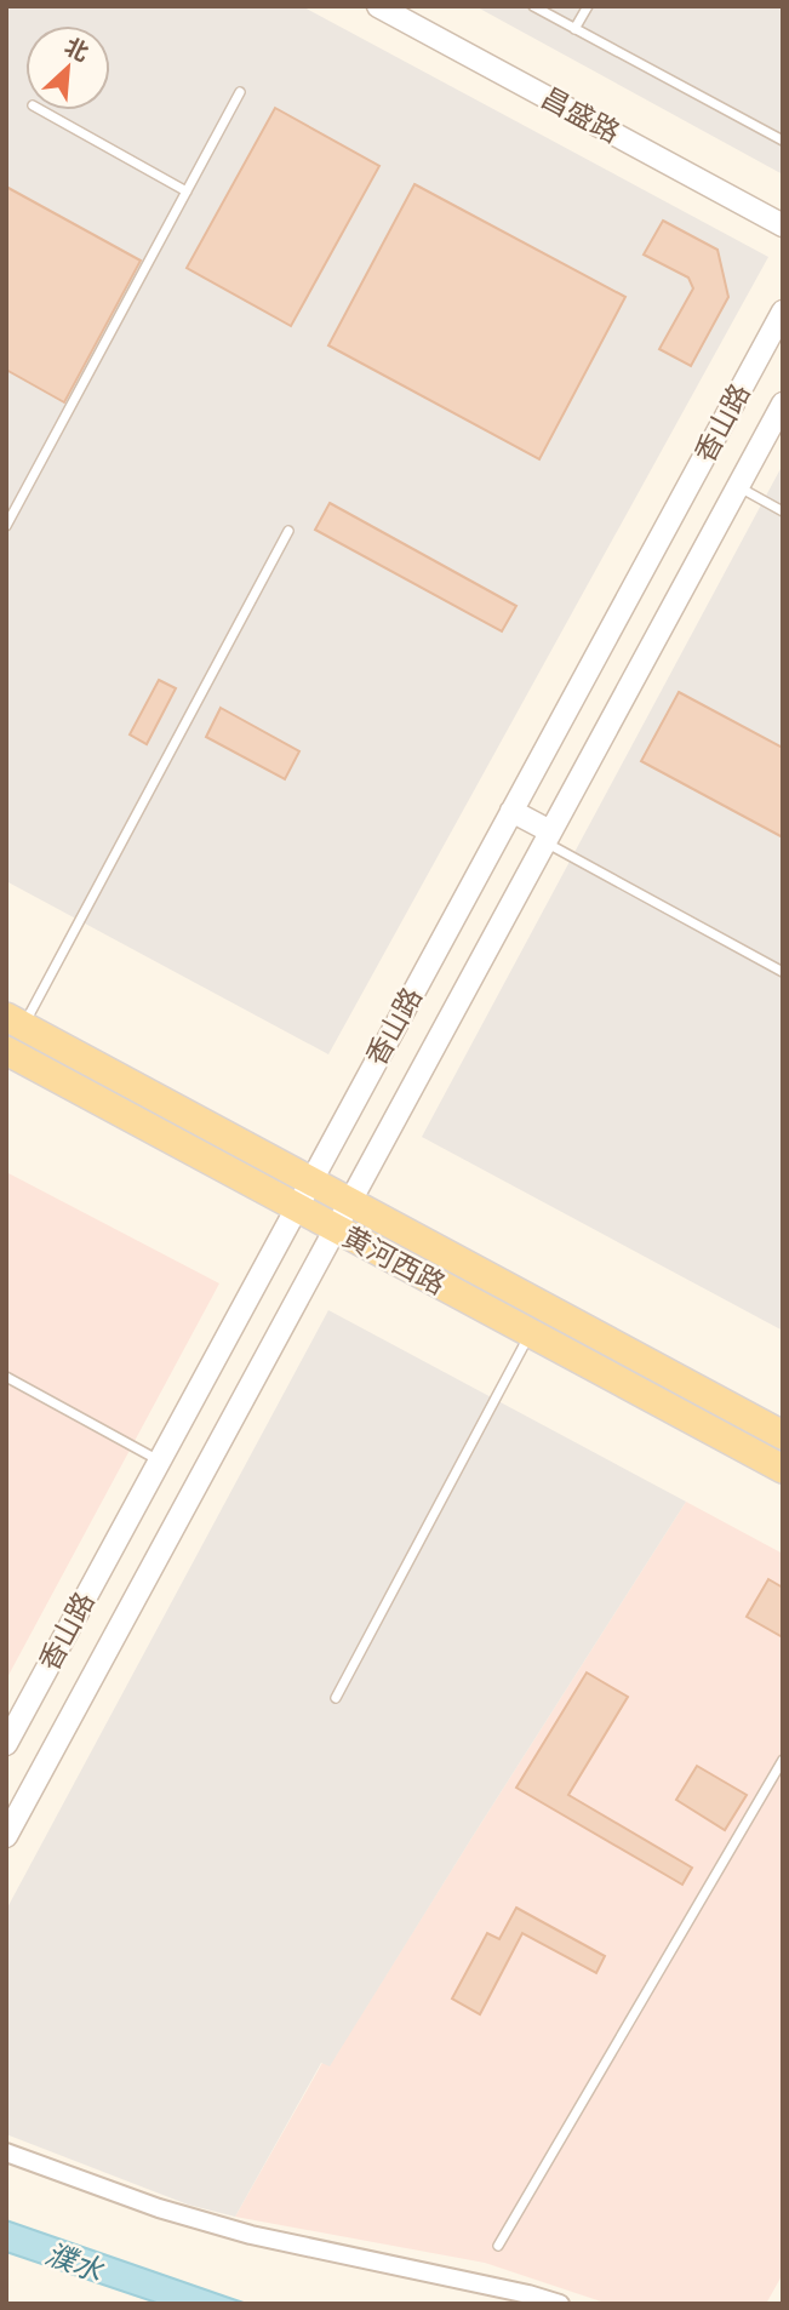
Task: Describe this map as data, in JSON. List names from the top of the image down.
{
  "streets": {
    "main road": ["黄河西路"],
    "street": ["昌盛路", "香山路"]
  },
  "crossings": [
    ["香山路", "黄河西路"]
  ],
  "water": ["濮水"],
  "north": "top right"
}
